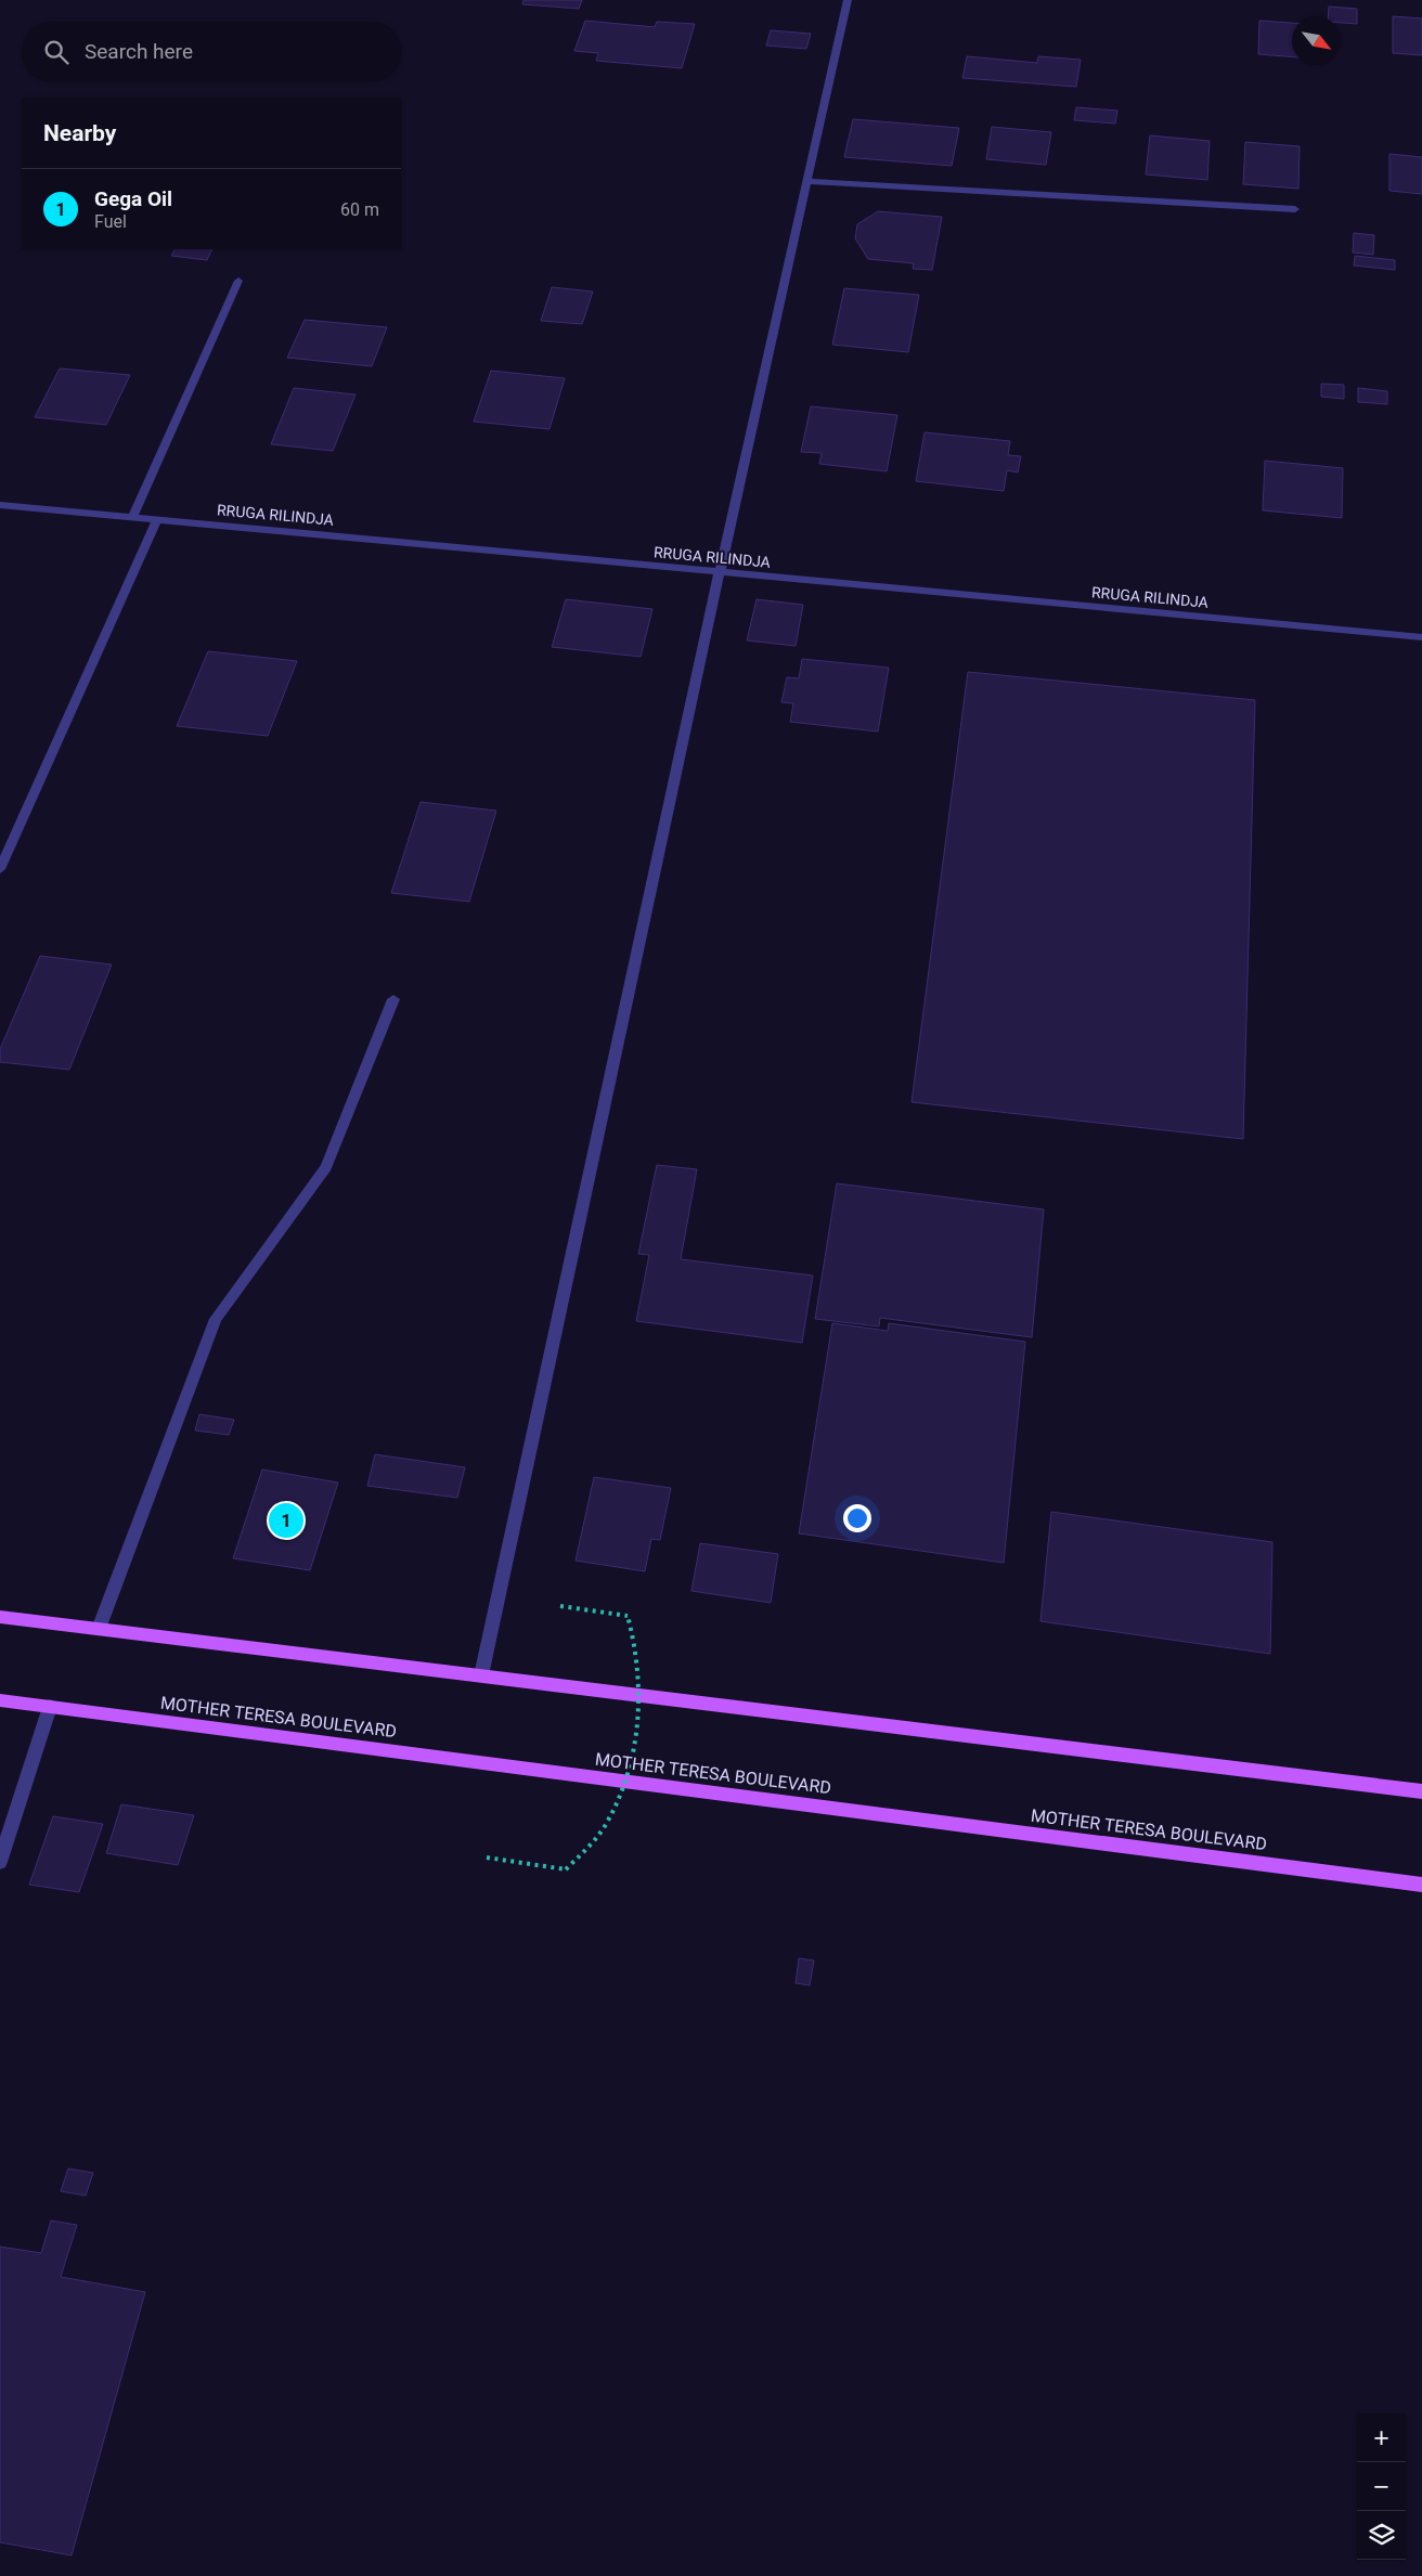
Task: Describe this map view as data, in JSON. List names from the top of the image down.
{
  "streets": {
    "main road": ["MOTHER TERESA BOULEVARD"],
    "street": ["RRUGA RILINDJA"]
  },
  "north": "bottom right",
  "page": {
    "search": "Search here",
    "heading": "Nearby",
    "list": [
      {
        "mark": "1",
        "name": "Gega Oil",
        "note": "Fuel",
        "value": "60 m"
      }
    ],
    "pins": "1",
    "map_buttons": ["+", "−"]
  }
}
